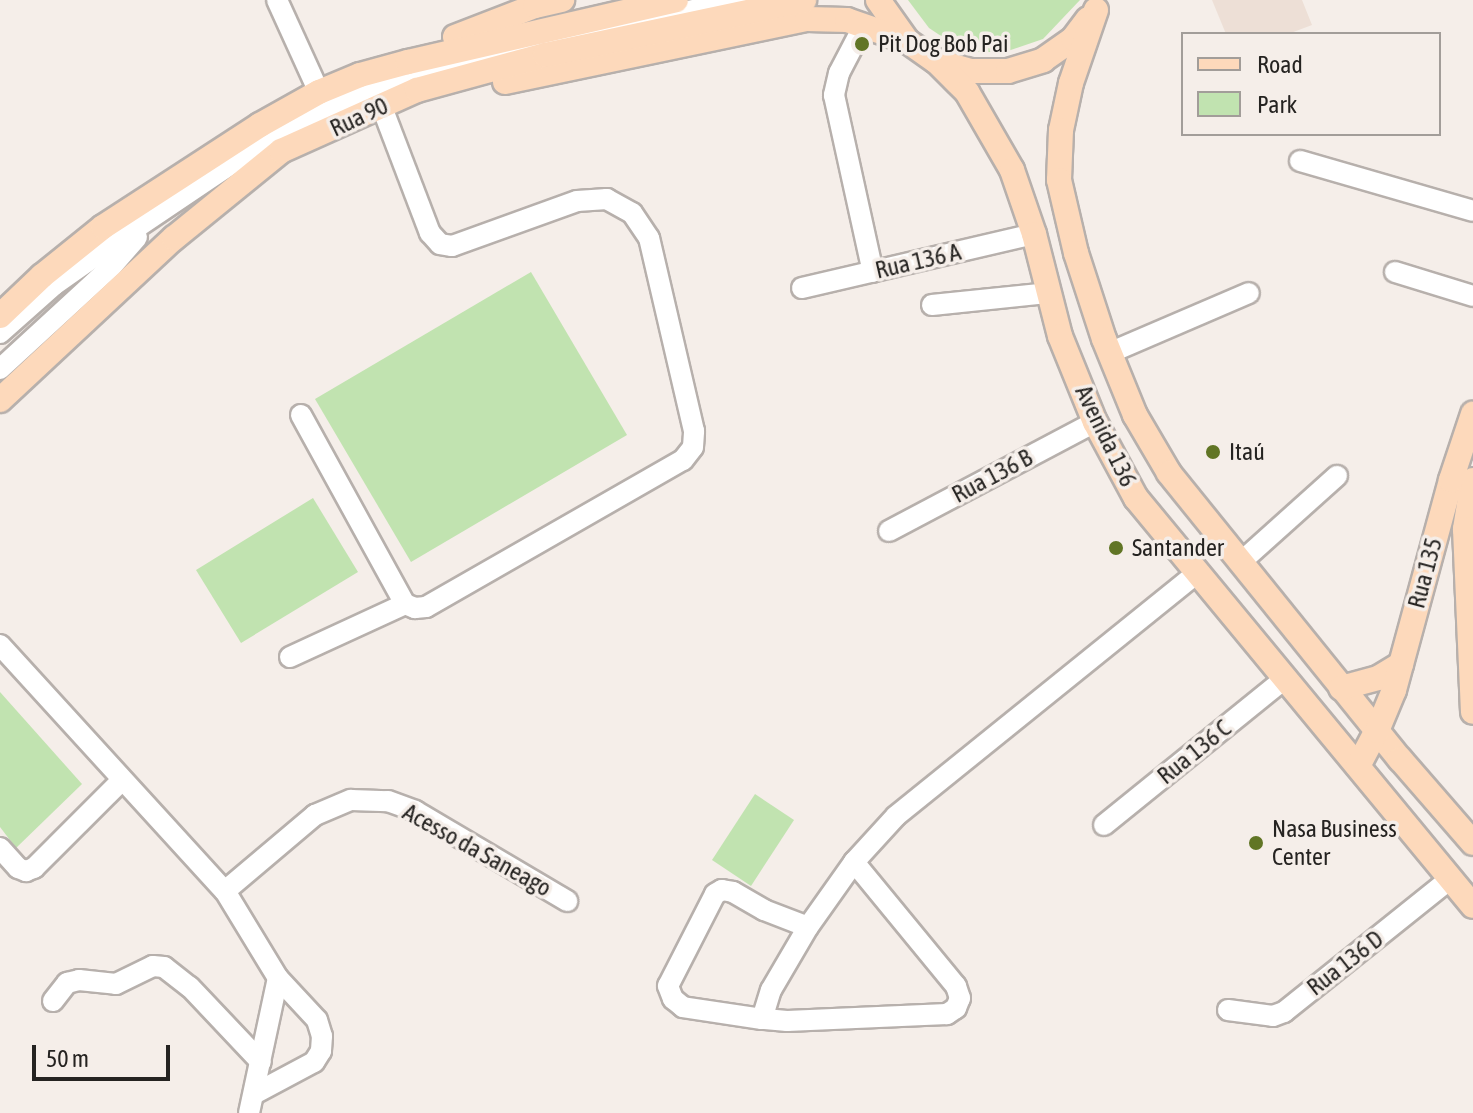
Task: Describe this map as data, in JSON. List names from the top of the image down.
{
  "streets": {
    "main road": ["Rua 90", "Avenida 136", "Rua 135"],
    "street": [
      "Rua 136 A",
      "Rua 136 B",
      "Rua 136 C",
      "Acesso da Saneago",
      "Rua 136 D"
    ]
  },
  "crossings": [
    ["Rua 136 A", "Avenida 136"],
    ["Avenida 136", "Rua 136 B"],
    ["Avenida 136", "Rua 135"],
    ["Avenida 136", "Rua 136 C"],
    ["Avenida 136", "Rua 136 D"]
  ],
  "places": [
    "Pit Dog Bob Pai",
    "Itaú",
    "Santander",
    "Nasa Business Center"
  ],
  "legend": ["Road", "Park"],
  "scale_bar": "50 m"
}
